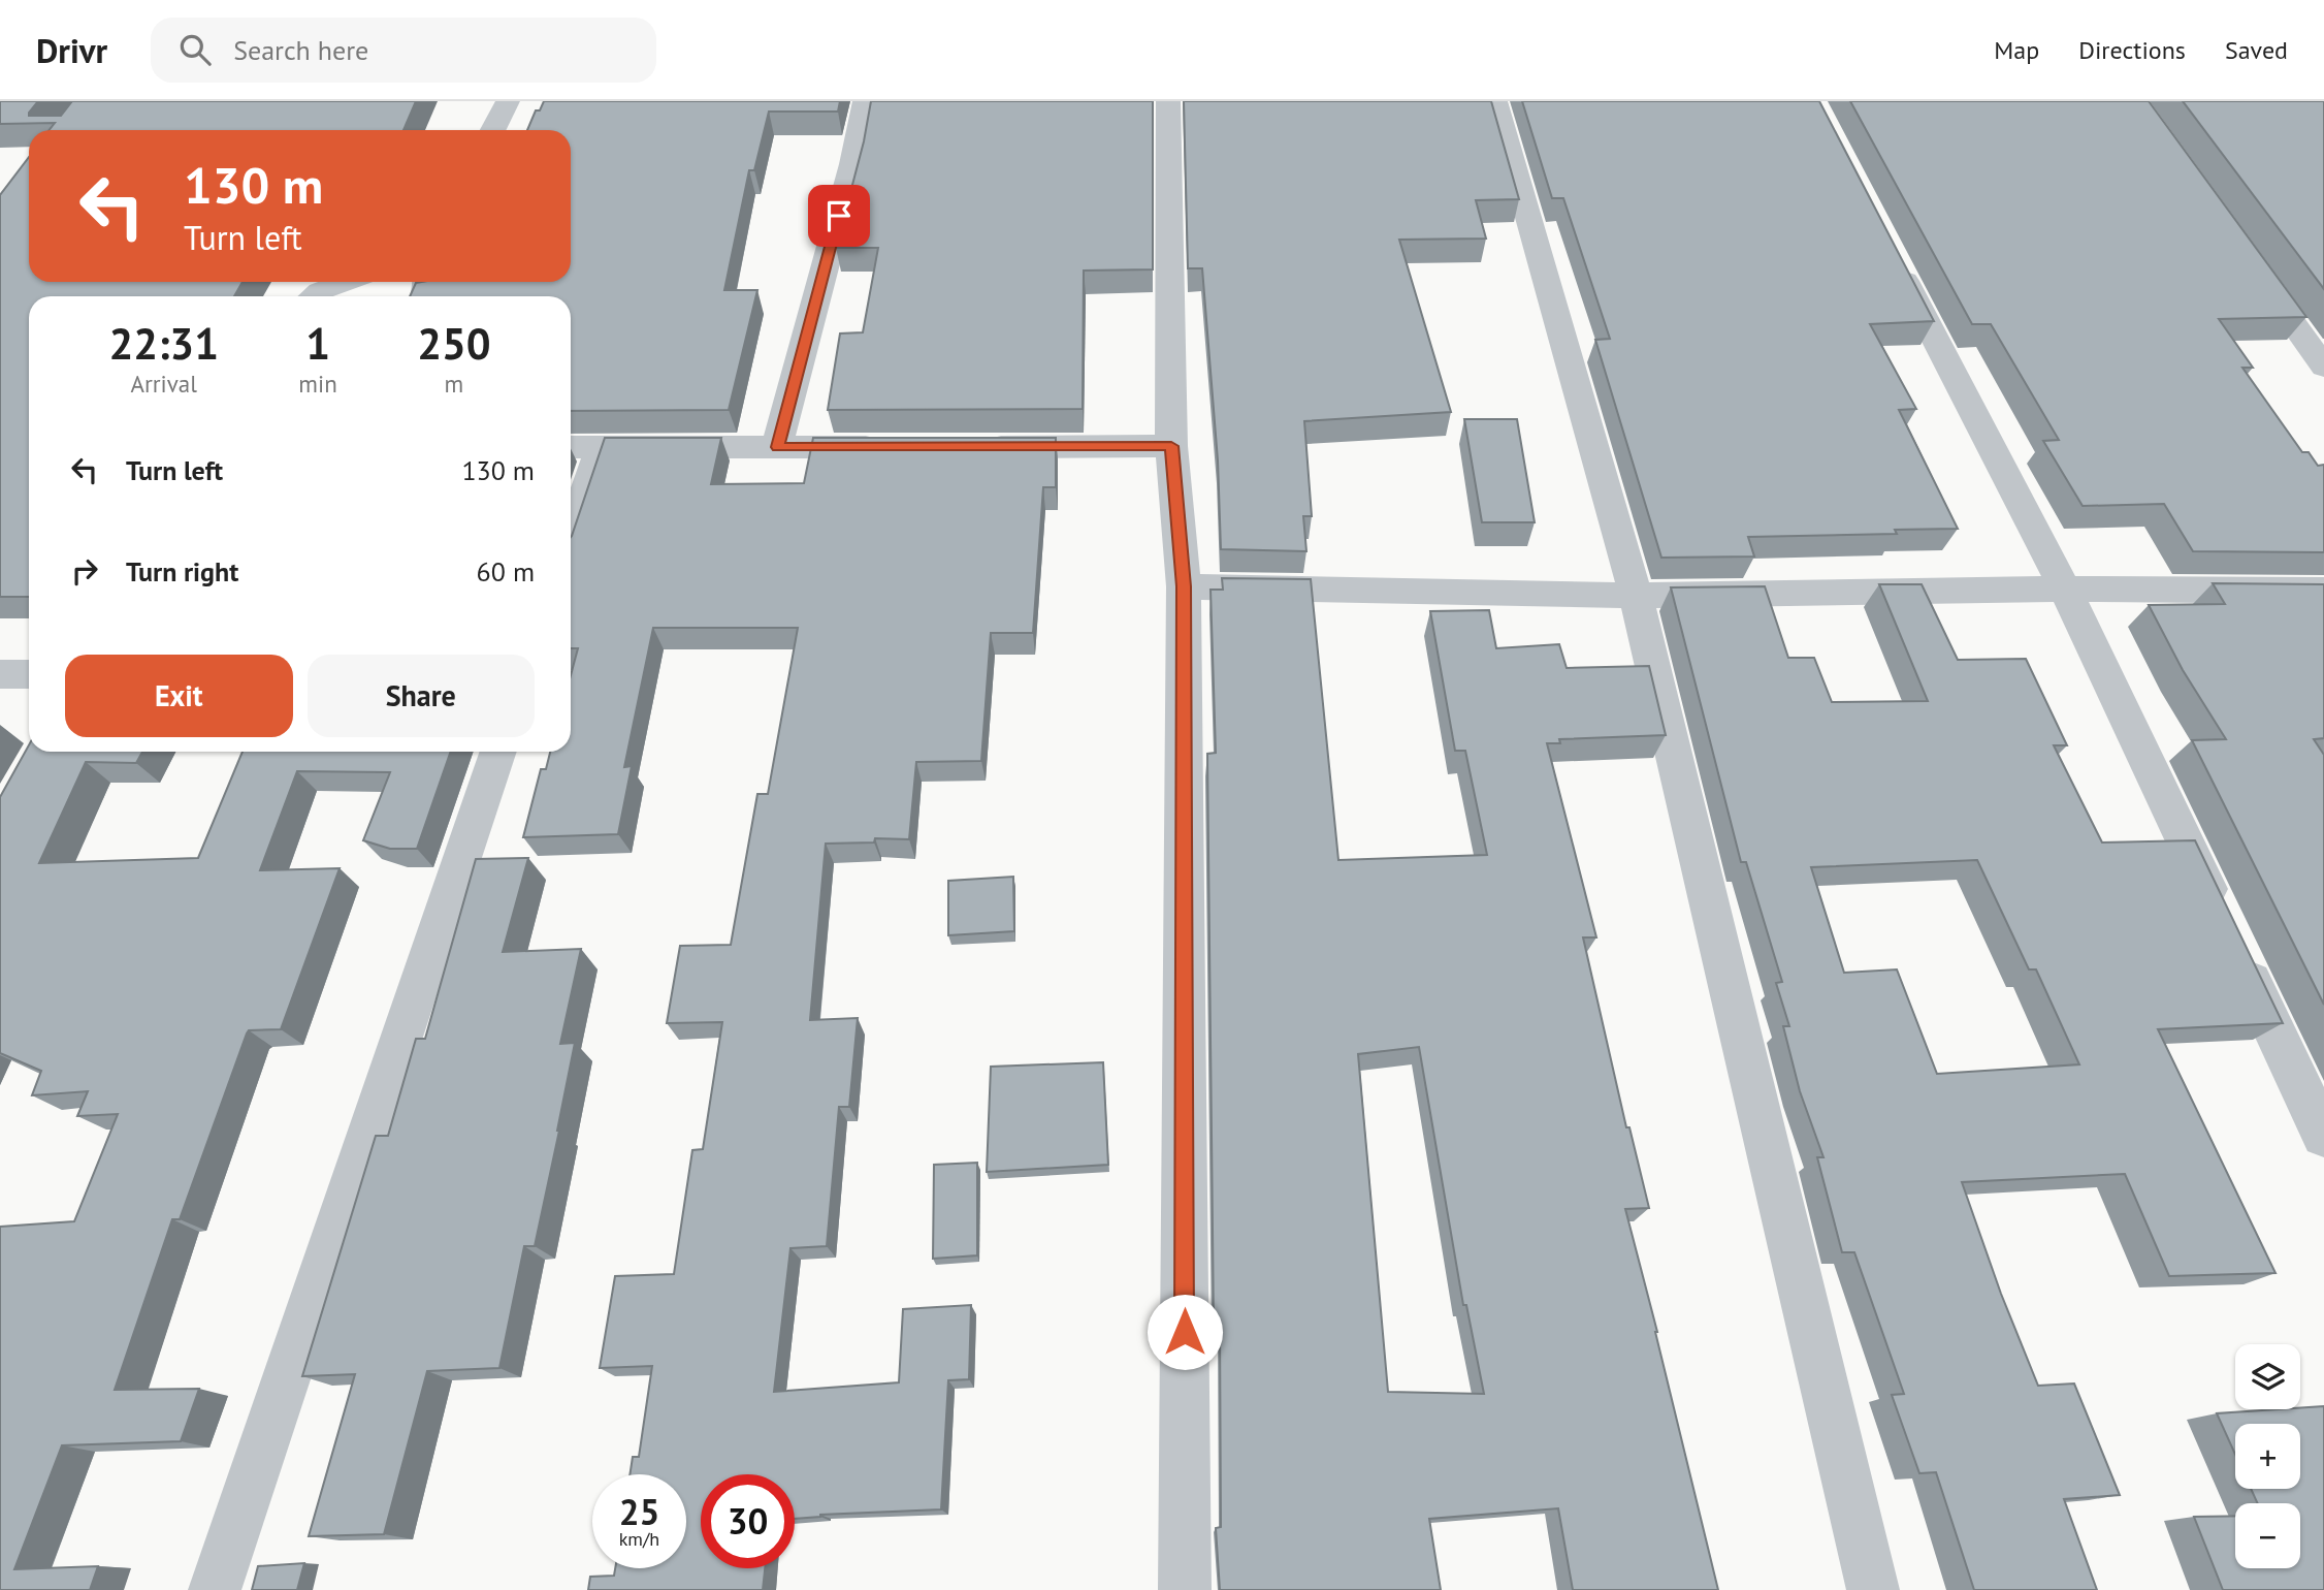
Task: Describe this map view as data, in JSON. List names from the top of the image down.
{
  "page": {
    "header": "Drivr",
    "search": "Search here",
    "nav": ["Map", "Directions", "Saved"],
    "turn": ["130 m", "Turn left"],
    "eta": [
      "22:31",
      "Arrival",
      "1",
      "min",
      "250",
      "m"
    ],
    "list": [
      {
        "name": "Turn left",
        "value": "130 m"
      },
      {
        "name": "Turn right",
        "value": "60 m"
      }
    ],
    "buttons": ["Exit", "Share"],
    "map_buttons": ["+", "−"],
    "speed": "25 km/h",
    "limit": "30"
  }
}
